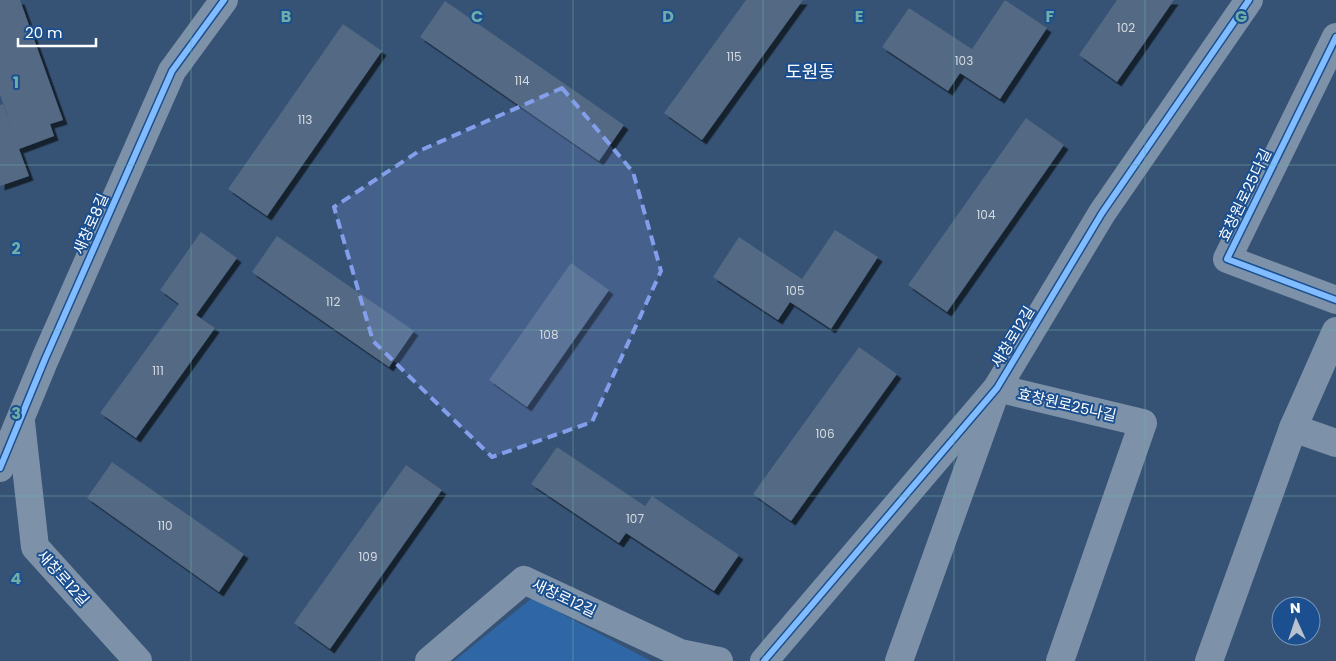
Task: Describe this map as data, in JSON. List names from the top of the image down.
{
  "streets": {
    "street": [
      "효창원로25다길",
      "새창로8길",
      "새창로12길",
      "효창원로25나길"
    ]
  },
  "crossings": [
    ["새창로8길", "새창로12길"],
    ["새창로12길", "효창원로25나길"]
  ],
  "districts": ["도원동"],
  "house_numbers": [
    "102",
    "115",
    "103",
    "114",
    "113",
    "104",
    "105",
    "112",
    "108",
    "111",
    "106",
    "107",
    "110",
    "109"
  ],
  "scale_bar": "20 m",
  "north": "top",
  "grid": {
    "columns": [
      "B",
      "C",
      "D",
      "E",
      "F",
      "G"
    ],
    "rows": [
      "1",
      "2",
      "3",
      "4"
    ]
  }
}
